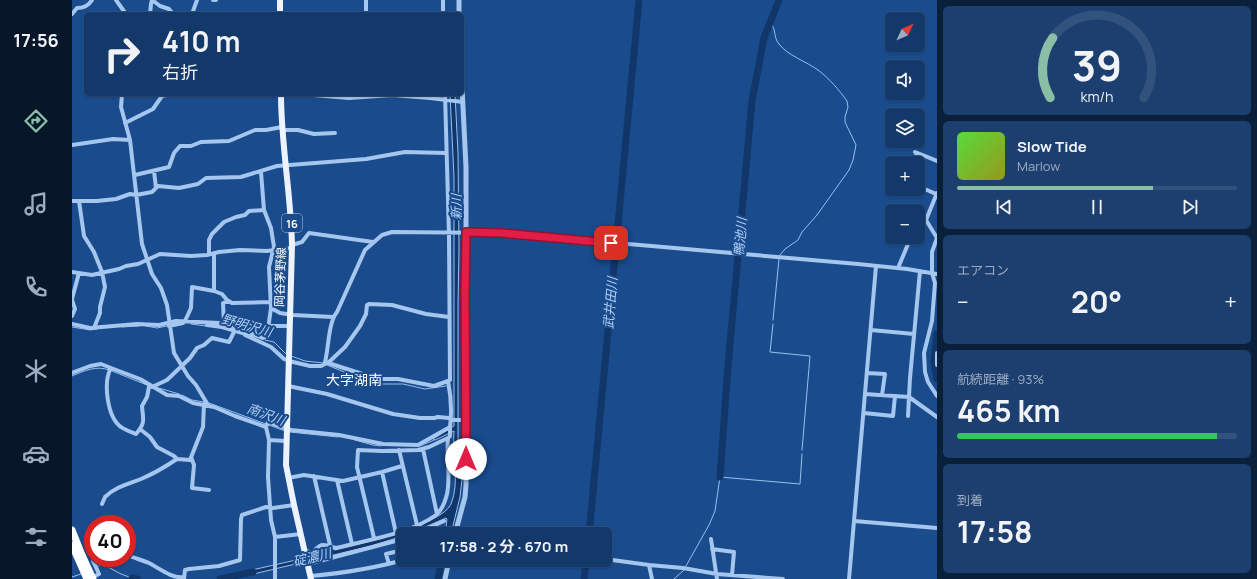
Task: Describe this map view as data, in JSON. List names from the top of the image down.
{
  "streets": {
    "main road": ["16", "岡谷茅野線"]
  },
  "districts": ["大字湖南"],
  "water": [
    "新川",
    "鴨池川",
    "武井田川",
    "野明沢川",
    "南沢川",
    "碇濃川"
  ],
  "north": "top right",
  "page": {
    "tabs": "17:56",
    "map_buttons": ["+", "−"],
    "turn": ["410 m", "右折"],
    "song": ["Slow Tide", "Marlow"],
    "tile": [
      "エアコン",
      ["航続距離 · 93%", "465 km"],
      ["到着", "17:58"]
    ],
    "heat": ["−", "20°", "+"],
    "limit": "40",
    "trip": "17:58 · 2 分 · 670 m",
    "gauge": ["39", "km/h"]
  }
}
